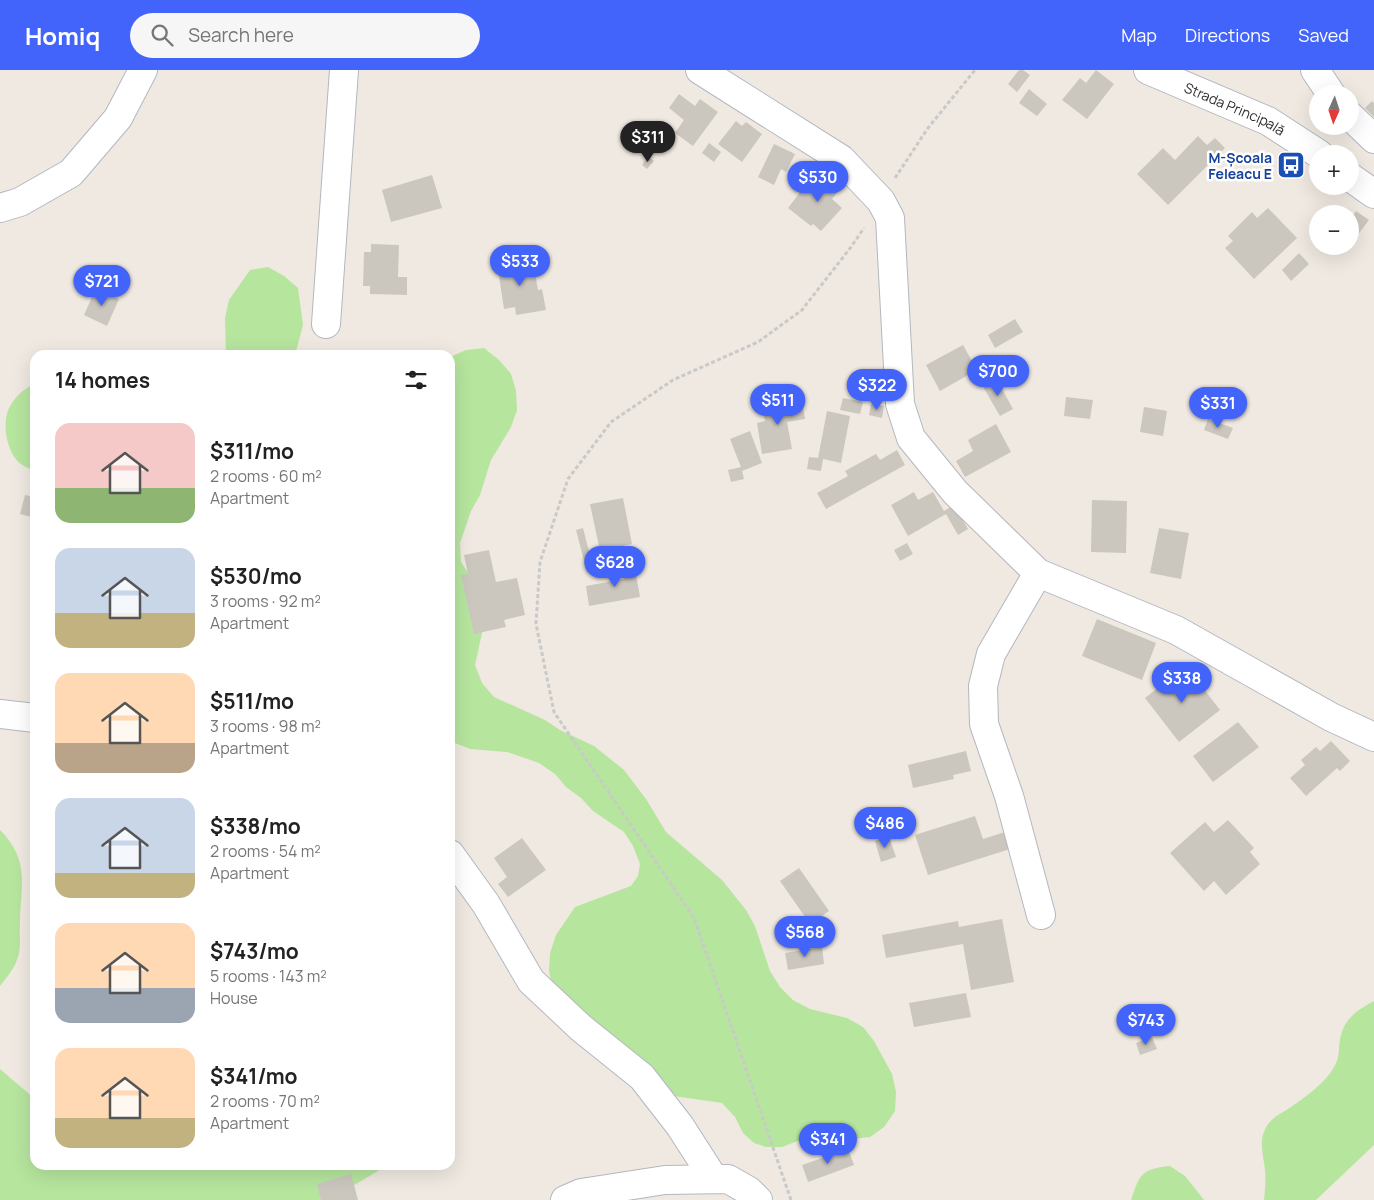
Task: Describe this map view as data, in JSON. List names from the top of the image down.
{
  "streets": {
    "street": ["Strada Principală"]
  },
  "places": {
    "bus stop": ["M-Școala Feleacu E"]
  },
  "north": "bottom",
  "page": {
    "header": "Homiq",
    "search": "Search here",
    "nav": ["Map", "Directions", "Saved"],
    "map_buttons": ["+", "−"],
    "price": [
      "$311",
      "$530",
      "$533",
      "$721",
      "$700",
      "$322",
      "$511",
      "$331",
      "$628",
      "$338",
      "$486",
      "$568",
      "$743",
      "$341"
    ],
    "heading": "14 homes",
    "list": [
      {
        "name": "$311/mo",
        "note": "2 rooms · 60 m² · Apartment"
      },
      {
        "name": "$530/mo",
        "note": "3 rooms · 92 m² · Apartment"
      },
      {
        "name": "$511/mo",
        "note": "3 rooms · 98 m² · Apartment"
      },
      {
        "name": "$338/mo",
        "note": "2 rooms · 54 m² · Apartment"
      },
      {
        "name": "$743/mo",
        "note": "5 rooms · 143 m² · House"
      },
      {
        "name": "$341/mo",
        "note": "2 rooms · 70 m² · Apartment"
      }
    ]
  }
}
